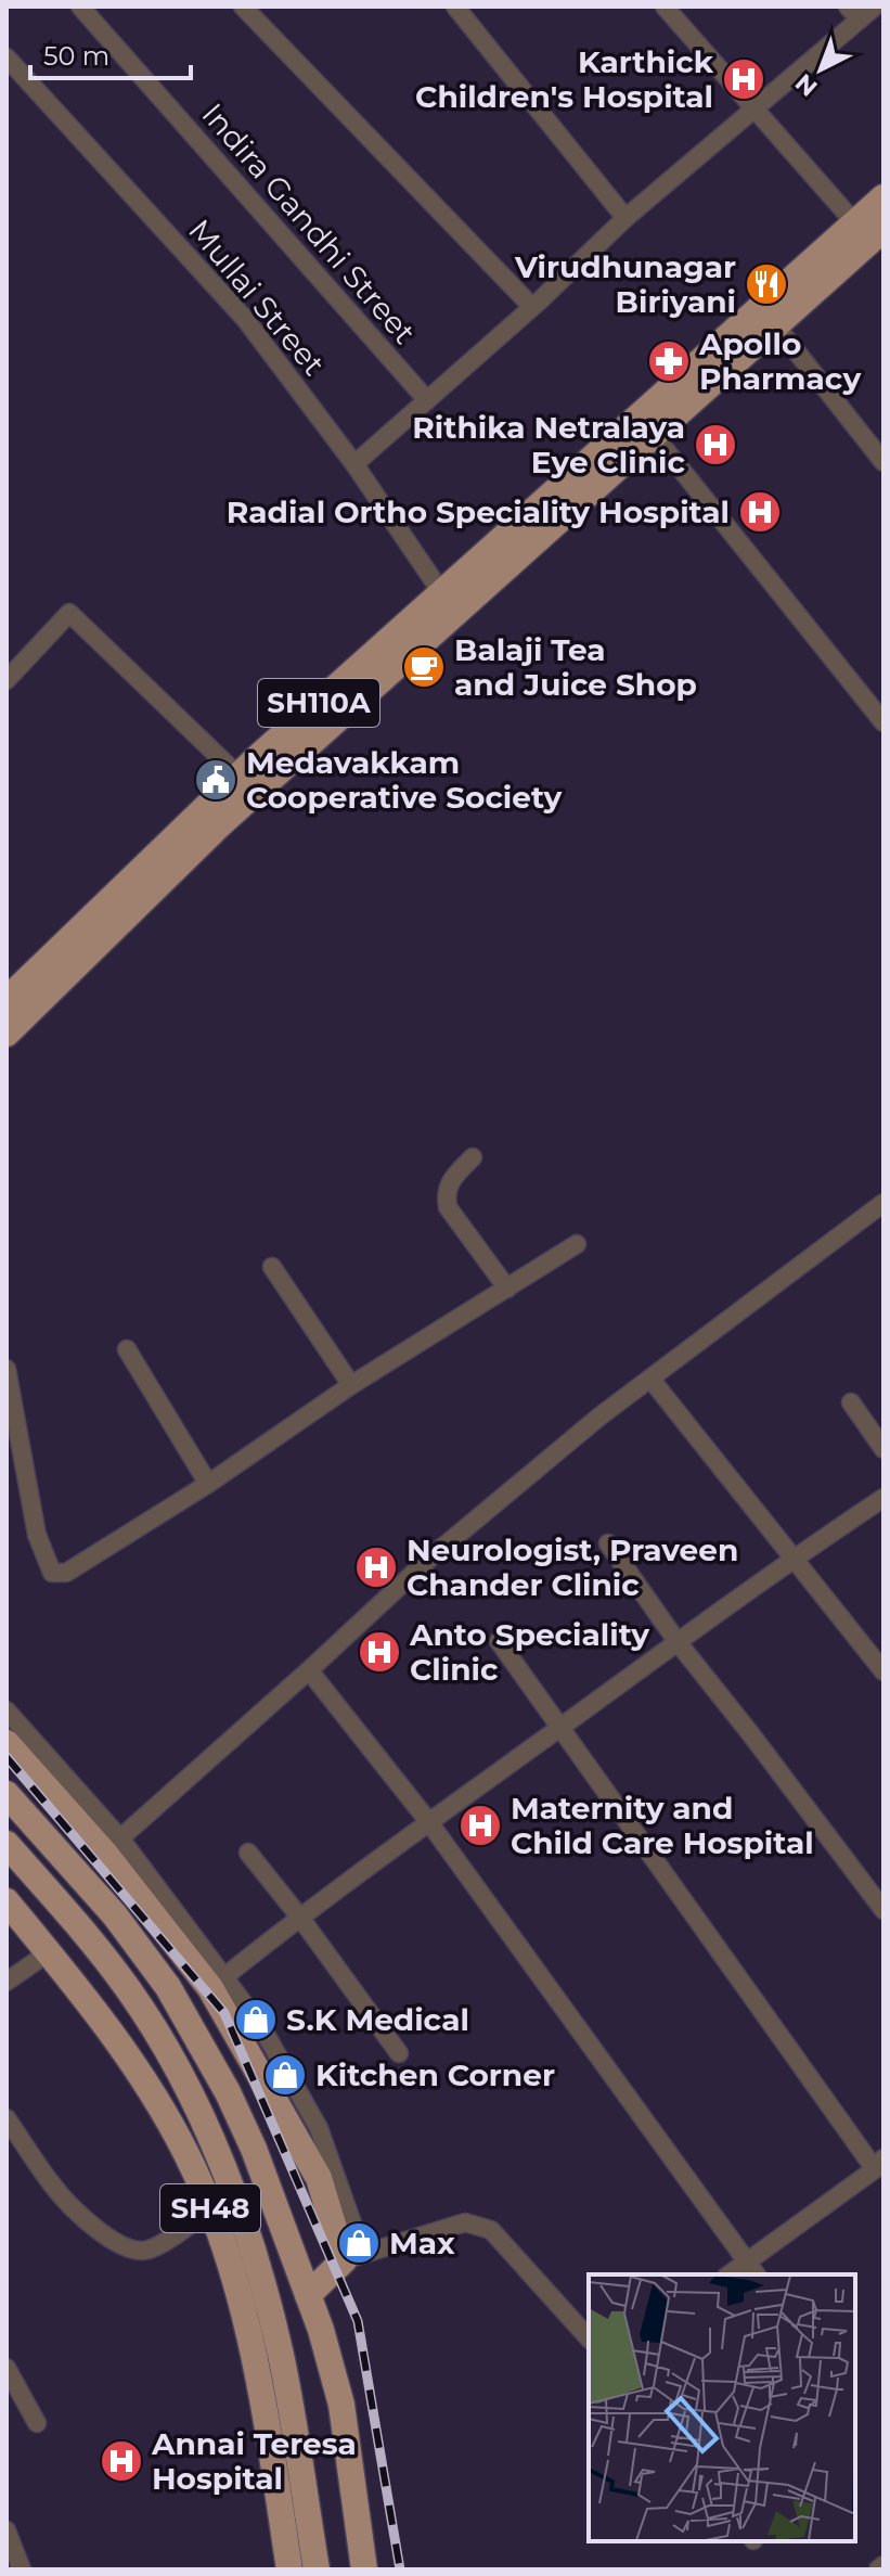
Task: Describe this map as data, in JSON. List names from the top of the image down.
{
  "streets": {
    "main road": ["SH110A", "SH48"],
    "street": ["Indira Gandhi Street", "Mullai Street"]
  },
  "crossings": [
    ["Mullai Street", "SH110A"]
  ],
  "places": {
    "hospital": [
      "Karthick Children's Hospital",
      "Rithika Netralaya Eye Clinic",
      "Radial Ortho Speciality Hospital",
      "Neurologist, Praveen Chander Clinic",
      "Anto Speciality Clinic",
      "Maternity and Child Care Hospital",
      "Annai Teresa Hospital"
    ],
    "restaurant": ["Virudhunagar Biriyani"],
    "pharmacy": ["Apollo Pharmacy"],
    "cafe": ["Balaji Tea and Juice Shop"],
    "public building": ["Medavakkam Cooperative Society"],
    "shop": ["S.K Medical", "Kitchen Corner", "Max"]
  },
  "scale_bar": "50 m",
  "north": "bottom left"
}
